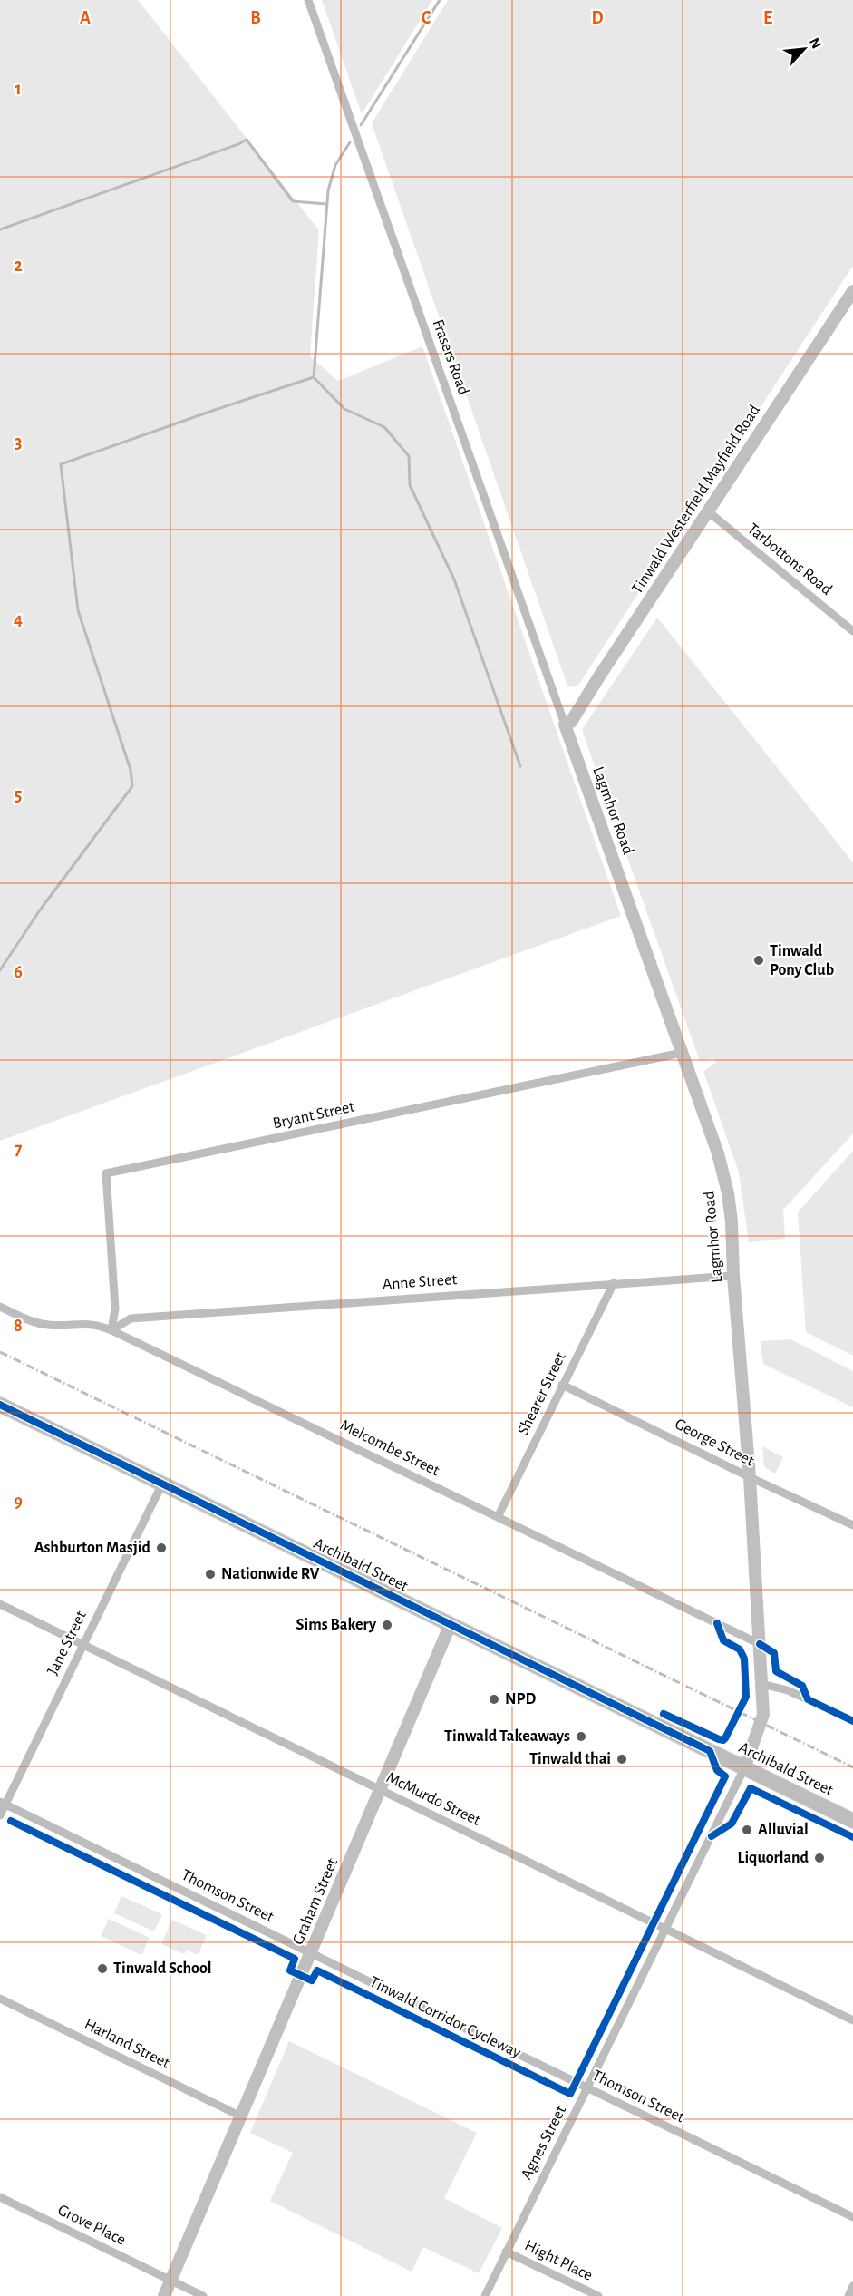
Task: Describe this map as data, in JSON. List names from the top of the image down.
{
  "streets": {
    "highway": ["Archibald Street"],
    "street": [
      "Frasers Road",
      "Tinwald Westerfield Mayfield Road",
      "Tarbottons Road",
      "Lagmhor Road",
      "Bryant Street",
      "Anne Street",
      "Shearer Street",
      "George Street",
      "Melcombe Street",
      "Jane Street",
      "McMurdo Street",
      "Thomson Street",
      "Graham Street",
      "Harland Street",
      "Agnes Street",
      "Grove Place",
      "Hight Place"
    ],
    "cycle path": ["Tinwald Corridor Cycleway"]
  },
  "crossings": [
    ["Frasers Road", "Tinwald Westerfield Mayfield Road"],
    ["Frasers Road", "Lagmhor Road"],
    ["Tinwald Westerfield Mayfield Road", "Tarbottons Road"],
    ["Tinwald Westerfield Mayfield Road", "Lagmhor Road"],
    ["Lagmhor Road", "Bryant Street"],
    ["Lagmhor Road", "Anne Street"],
    ["Lagmhor Road", "George Street"],
    ["Lagmhor Road", "Melcombe Street"],
    ["Lagmhor Road", "Archibald Street"],
    ["Lagmhor Road", "Agnes Street"],
    ["Bryant Street", "Anne Street"],
    ["Bryant Street", "Melcombe Street"],
    ["Anne Street", "Shearer Street"],
    ["Anne Street", "Melcombe Street"],
    ["Shearer Street", "George Street"],
    ["Shearer Street", "Melcombe Street"],
    ["Archibald Street", "Jane Street"],
    ["Archibald Street", "Graham Street"],
    ["Archibald Street", "Agnes Street"],
    ["Jane Street", "McMurdo Street"],
    ["Jane Street", "Thomson Street"],
    ["McMurdo Street", "Graham Street"],
    ["McMurdo Street", "Agnes Street"],
    ["Thomson Street", "Graham Street"],
    ["Thomson Street", "Agnes Street"],
    ["Graham Street", "Harland Street"],
    ["Graham Street", "Grove Place"],
    ["Agnes Street", "Hight Place"]
  ],
  "places": [
    "Tinwald Pony Club",
    "Ashburton Masjid",
    "Nationwide RV",
    "Sims Bakery",
    "NPD",
    "Tinwald Takeaways",
    "Tinwald thai",
    "Alluvial",
    "Liquorland",
    "Tinwald School"
  ],
  "north": "top right",
  "grid": {
    "columns": [
      "A",
      "B",
      "C",
      "D",
      "E"
    ],
    "rows": [
      "1",
      "2",
      "3",
      "4",
      "5",
      "6",
      "7",
      "8",
      "9"
    ]
  }
}
